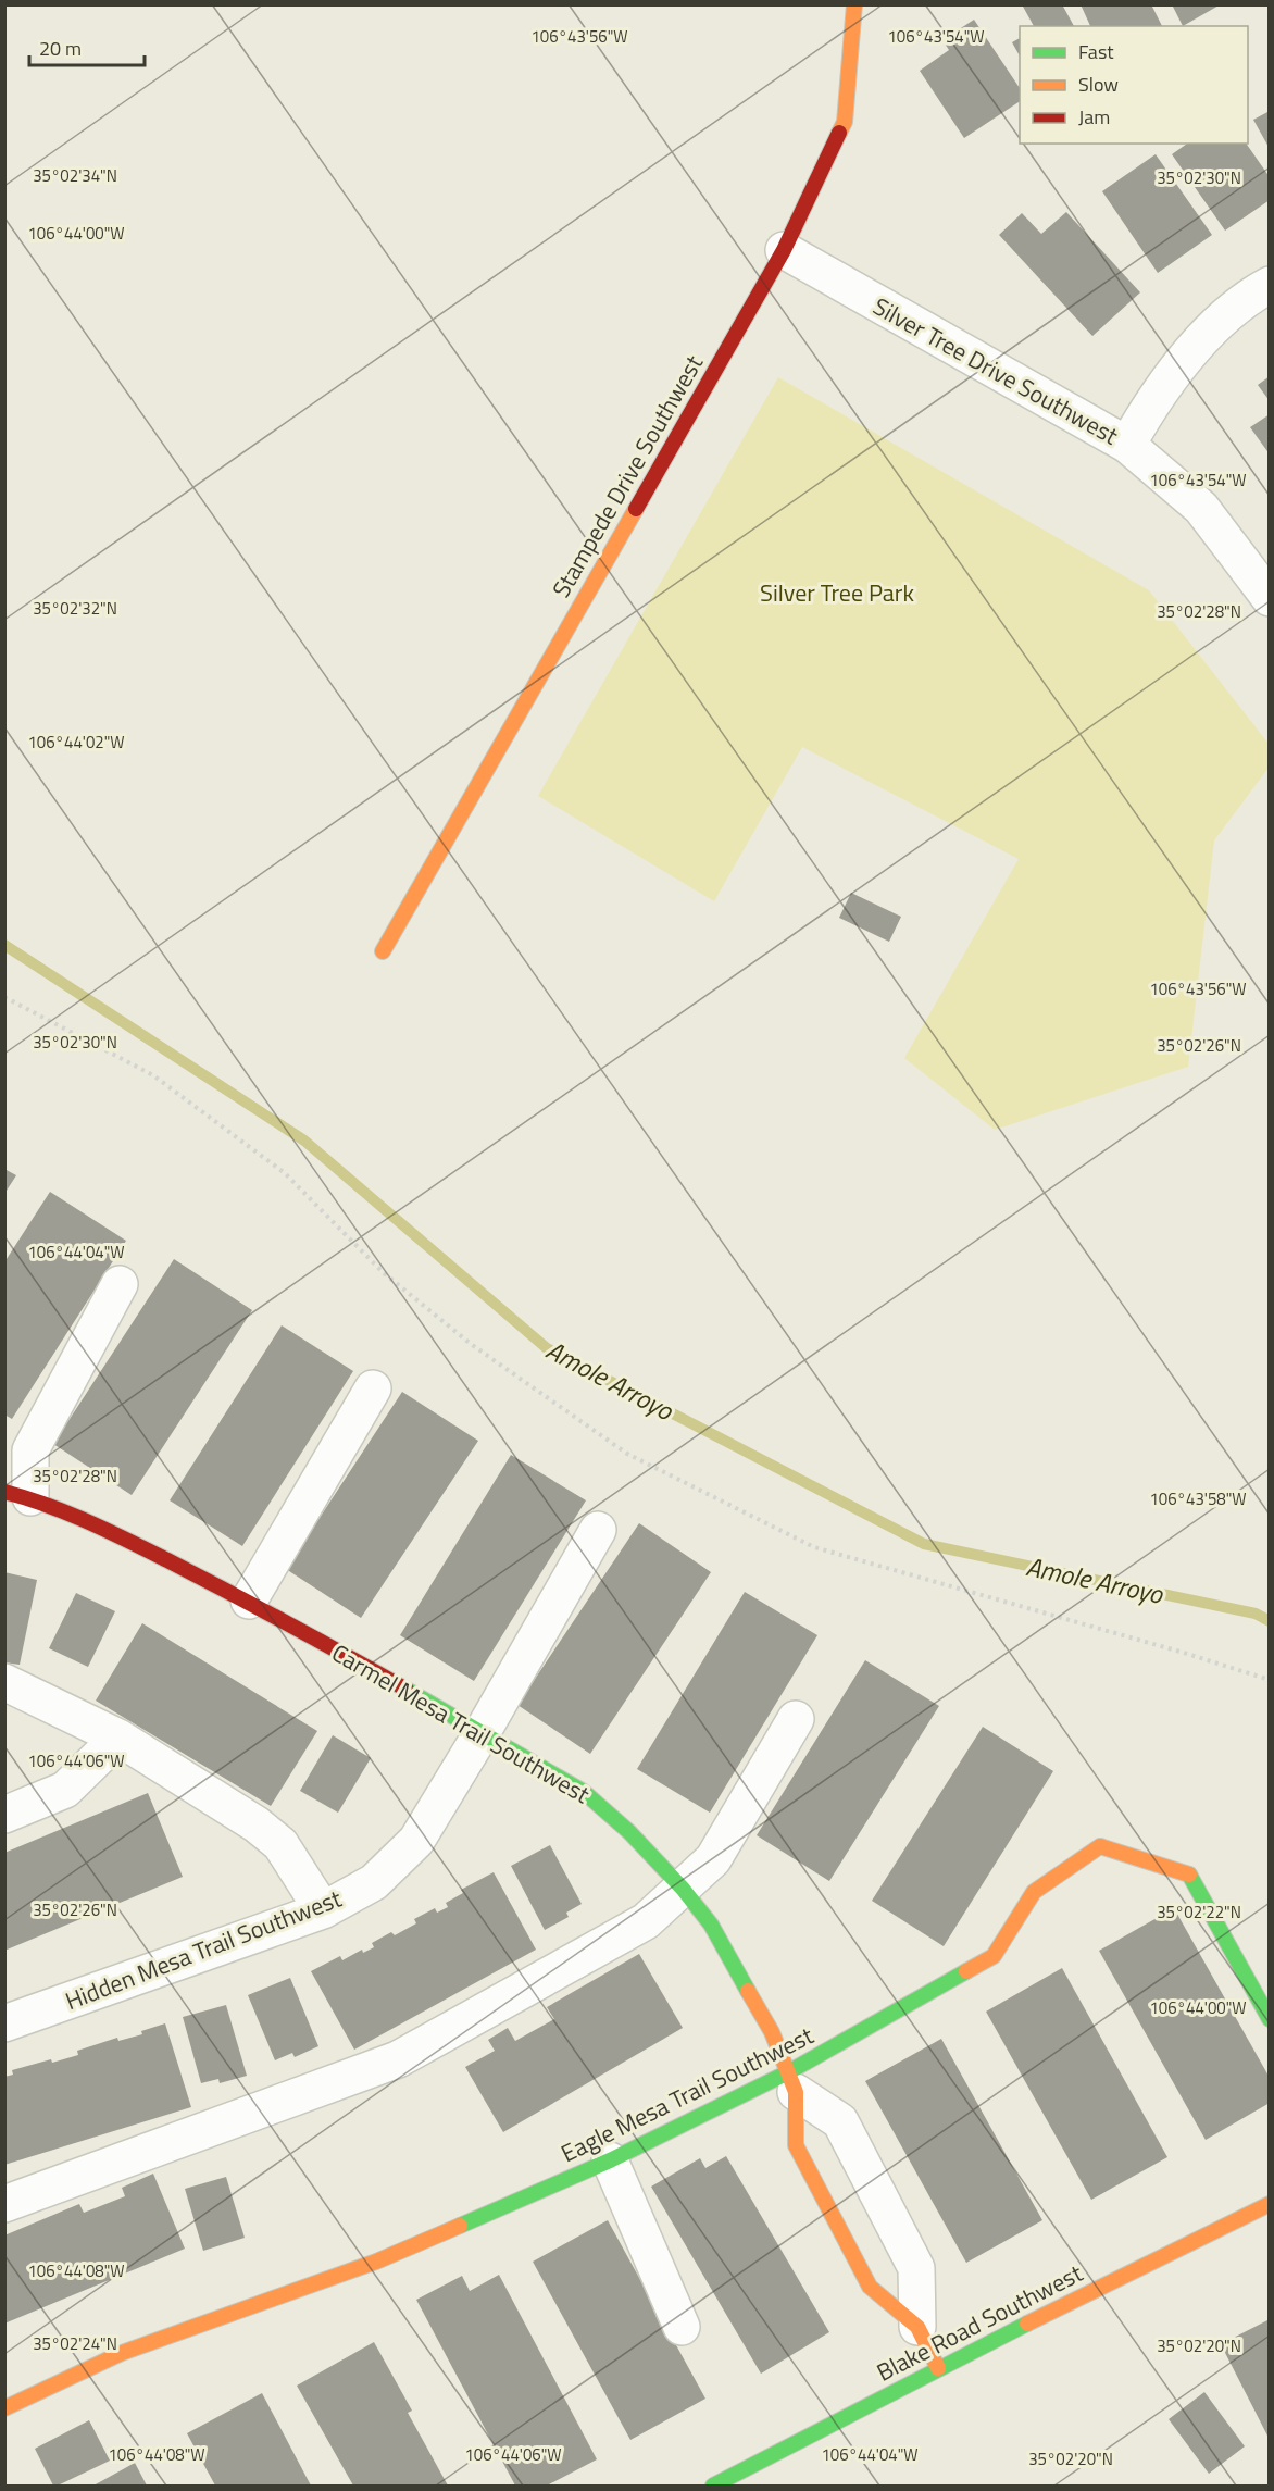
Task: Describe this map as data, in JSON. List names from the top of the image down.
{
  "streets": {
    "street": [
      "Silver Tree Drive Southwest",
      "Stampede Drive Southwest",
      "Carmel Mesa Trail Southwest",
      "Hidden Mesa Trail Southwest",
      "Eagle Mesa Trail Southwest",
      "Blake Road Southwest"
    ]
  },
  "crossings": [
    ["Silver Tree Drive Southwest", "Stampede Drive Southwest"],
    ["Carmel Mesa Trail Southwest", "Hidden Mesa Trail Southwest"],
    ["Carmel Mesa Trail Southwest", "Eagle Mesa Trail Southwest"],
    ["Carmel Mesa Trail Southwest", "Blake Road Southwest"]
  ],
  "water": ["Amole Arroyo"],
  "parks": ["Silver Tree Park"],
  "legend": ["Fast", "Slow", "Jam"],
  "scale_bar": "20 m",
  "coordinates": [
    "106°43'54\"W",
    "106°43'56\"W",
    "35°02'34\"N",
    "35°02'30\"N",
    "106°44'00\"W",
    "35°02'32\"N",
    "35°02'28\"N",
    "106°44'02\"W",
    "35°02'26\"N",
    "106°44'04\"W",
    "106°43'58\"W",
    "106°44'06\"W",
    "35°02'22\"N",
    "106°44'08\"W",
    "35°02'24\"N",
    "35°02'20\"N"
  ]
}
